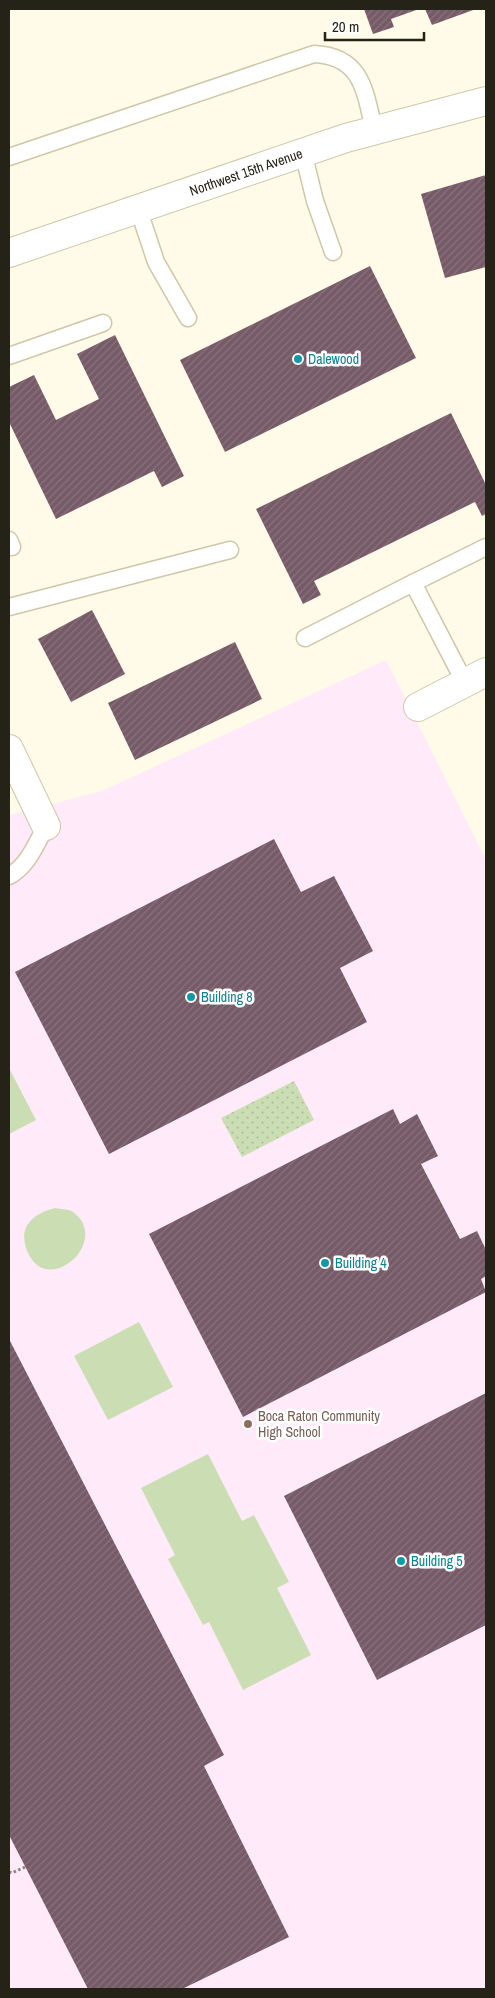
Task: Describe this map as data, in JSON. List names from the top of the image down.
{
  "streets": {
    "street": ["Northwest 15th Avenue"]
  },
  "places": [
    "Dalewood",
    "Building 8",
    "Building 4",
    "Boca Raton Community High School",
    "Building 5"
  ],
  "scale_bar": "20 m"
}
